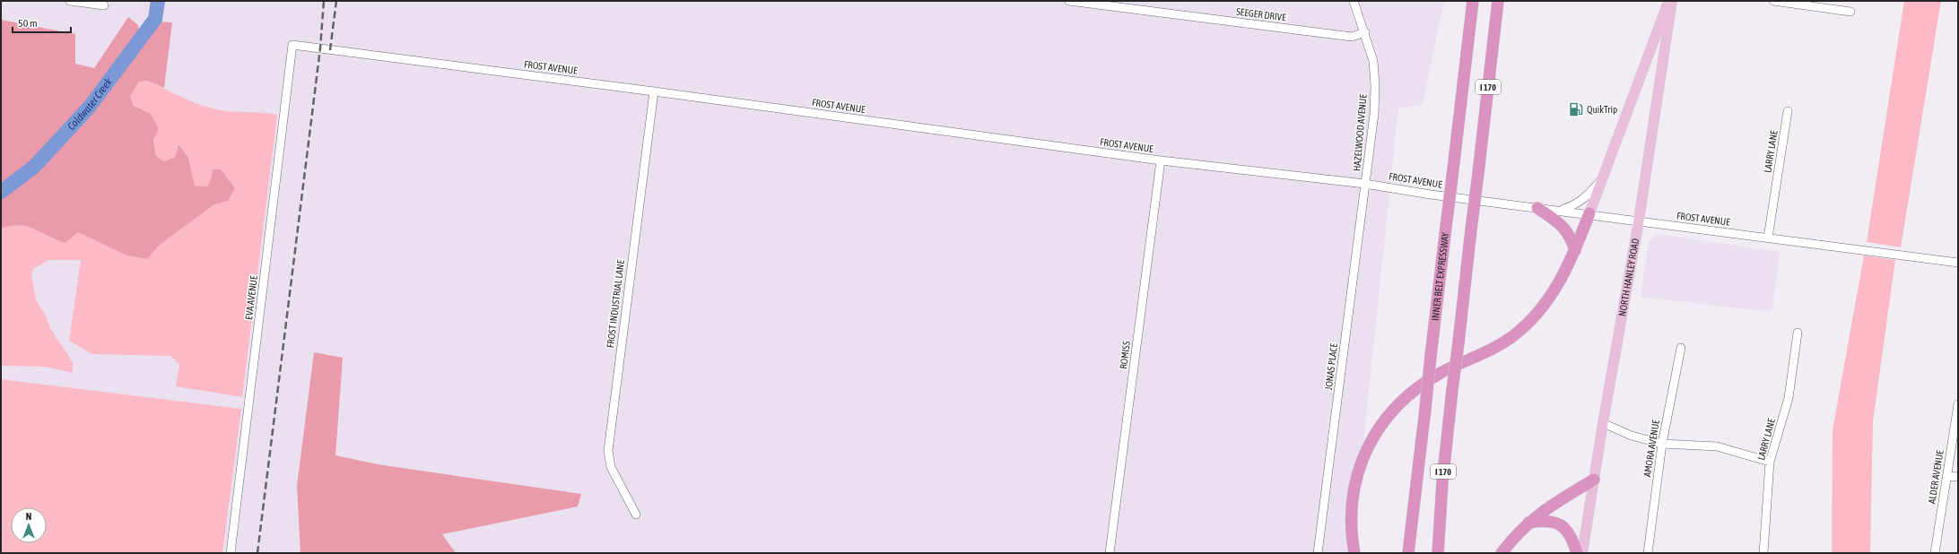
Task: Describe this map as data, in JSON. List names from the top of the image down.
{
  "streets": {
    "highway": ["I 170", "INNER BELT EXPRESSWAY"],
    "main road": ["NORTH HANLEY ROAD"],
    "street": [
      "SEEGER DRIVE",
      "FROST AVENUE",
      "HAZELWOOD AVENUE",
      "LARRY LANE",
      "EVA AVENUE",
      "FROST INDUSTRIAL LANE",
      "ROMISS",
      "JONAS PLACE",
      "AMORA AVENUE",
      "ALDER AVENUE"
    ]
  },
  "crossings": [
    ["SEEGER DRIVE", "HAZELWOOD AVENUE"],
    ["FROST AVENUE", "HAZELWOOD AVENUE"],
    ["FROST AVENUE", "LARRY LANE"],
    ["FROST AVENUE", "NORTH HANLEY ROAD"],
    ["FROST AVENUE", "EVA AVENUE"],
    ["FROST AVENUE", "FROST INDUSTRIAL LANE"],
    ["FROST AVENUE", "ROMISS"],
    ["FROST AVENUE", "JONAS PLACE"],
    ["HAZELWOOD AVENUE", "JONAS PLACE"]
  ],
  "water": ["Coldwater Creek"],
  "places": {
    "fuel station": ["QuikTrip"]
  },
  "scale_bar": "50 m",
  "north": "top"
}
